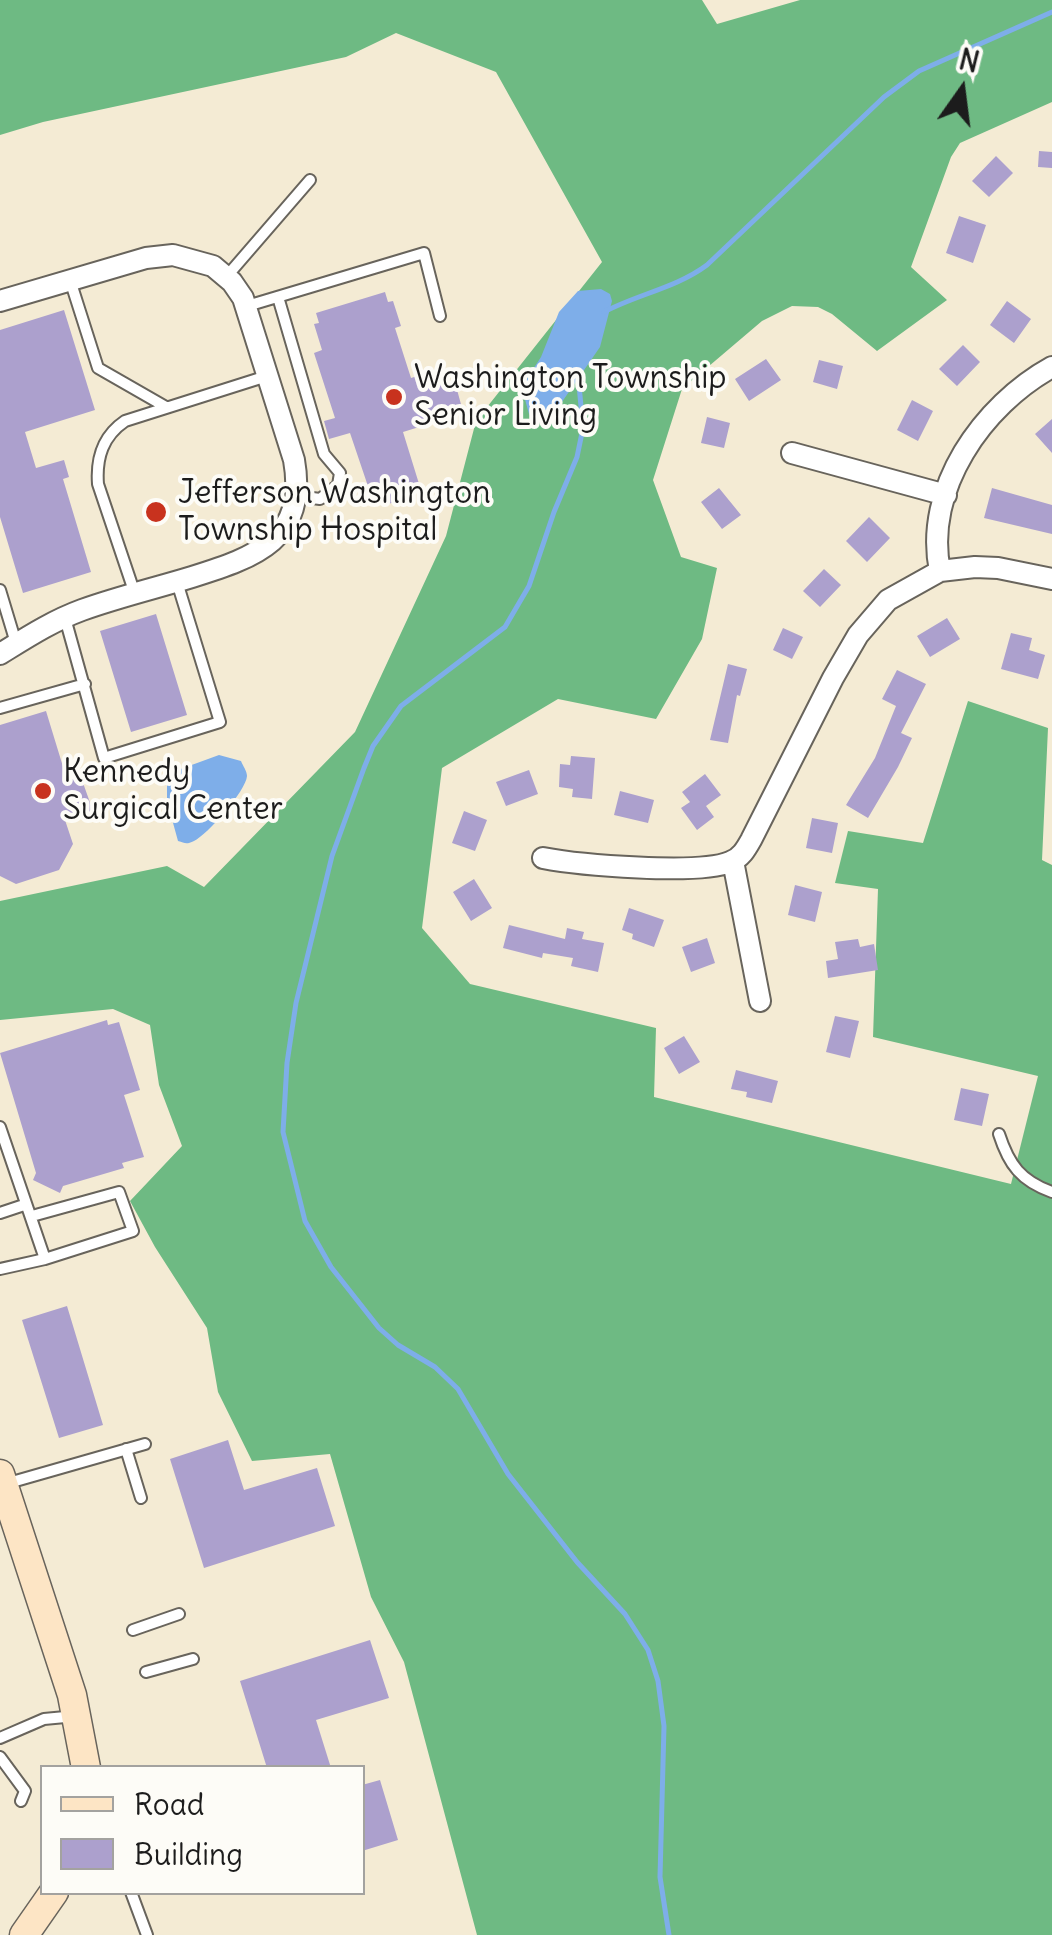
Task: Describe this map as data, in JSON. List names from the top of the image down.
{
  "places": ["Washington Township Senior Living", "Jefferson Washington Township Hospital", "Kennedy Surgical Center"],
  "legend": ["Road", "Building"],
  "north": "top"
}
